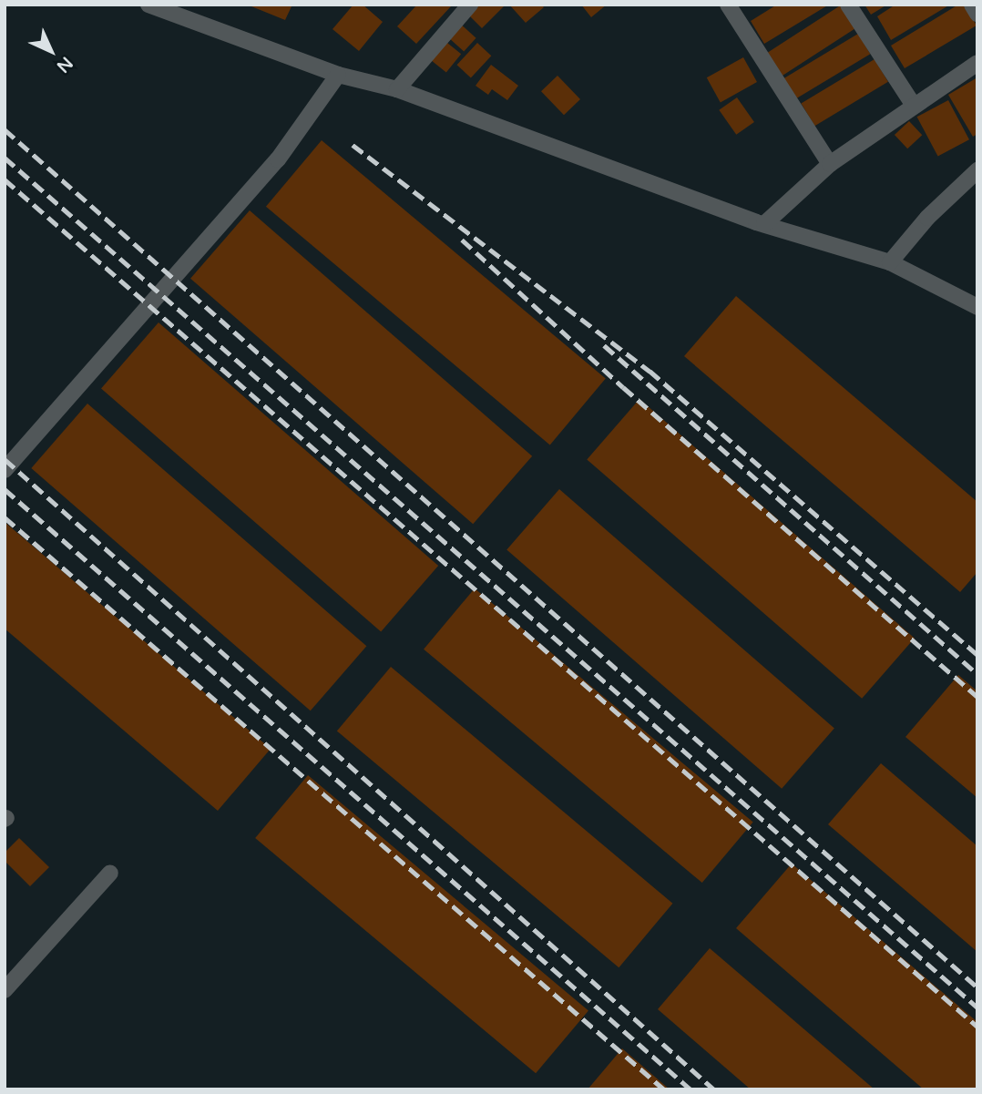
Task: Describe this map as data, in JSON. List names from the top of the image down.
{
  "north": "bottom right"
}
